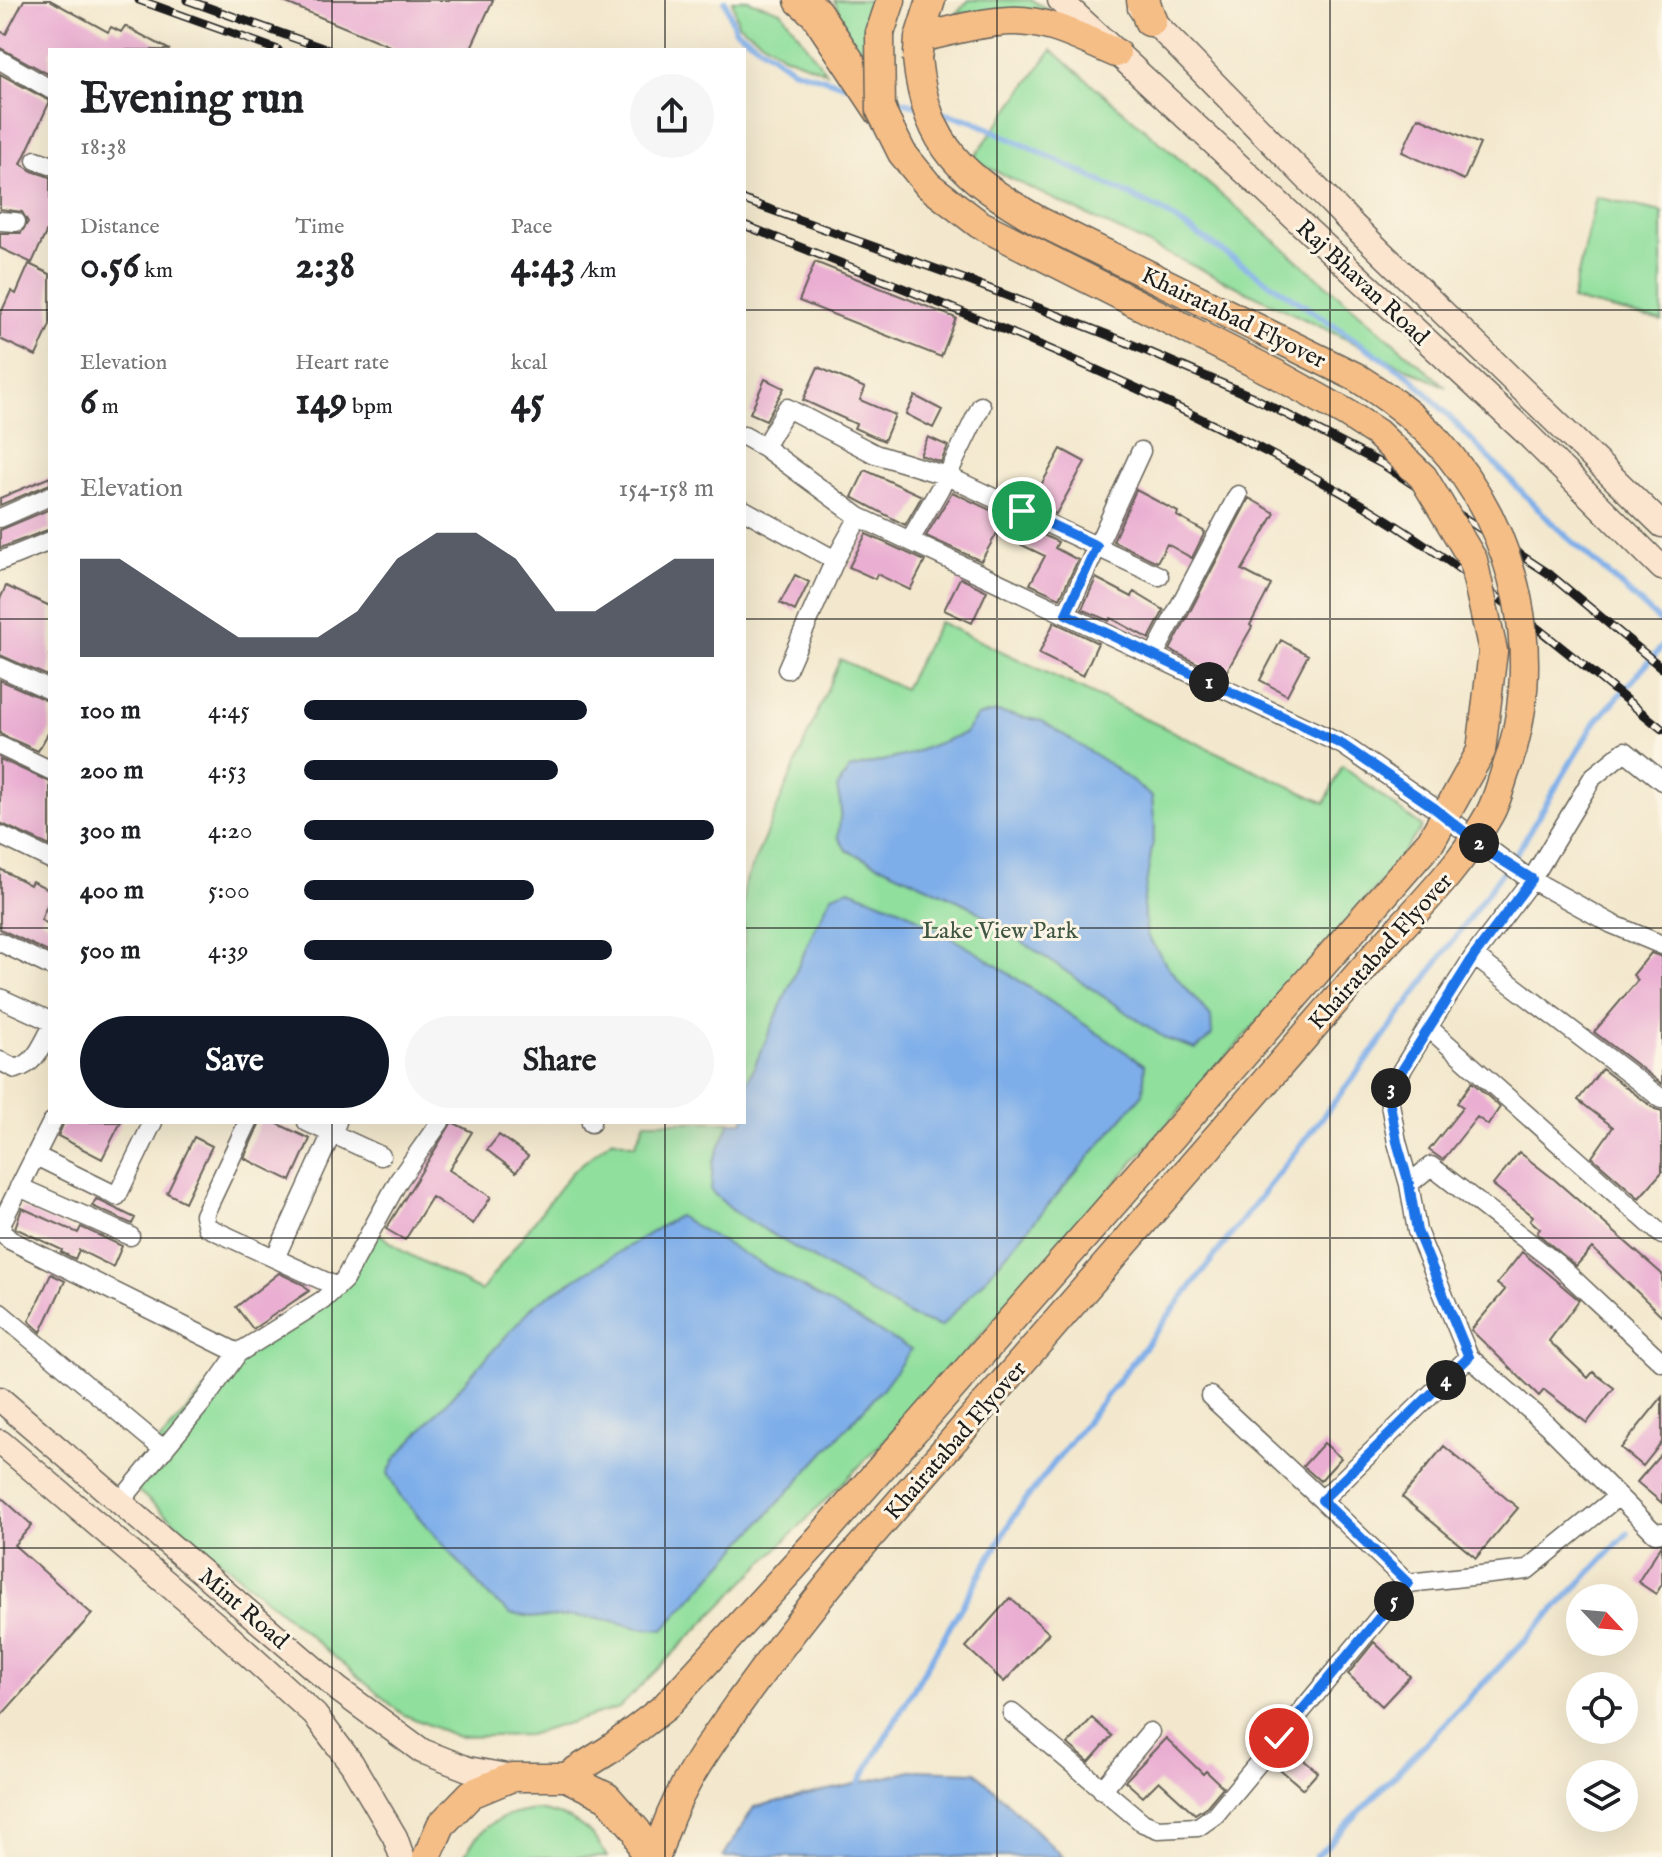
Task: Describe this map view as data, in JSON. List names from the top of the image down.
{
  "streets": {
    "main road": ["Raj Bhavan Road", "Khairatabad Flyover", "Mint Road"]
  },
  "parks": ["Lake View Park"],
  "north": "bottom right",
  "page": {
    "heading": ["Evening run", "18:38"],
    "stats": [
      ["Distance", "0.56 km"],
      ["Time", "2:38"],
      ["Pace", "4:43 /km"],
      ["Elevation", "6 m"],
      ["Heart rate", "149 bpm"],
      ["kcal", "45"]
    ],
    "chart": ["Elevation", "154–158 m"],
    "pins": [
      "1",
      "2",
      "3",
      "4",
      "5"
    ],
    "list": [
      {
        "name": "100 m",
        "note": "4:45"
      },
      {
        "name": "200 m",
        "note": "4:53"
      },
      {
        "name": "300 m",
        "note": "4:20"
      },
      {
        "name": "400 m",
        "note": "5:00"
      },
      {
        "name": "500 m",
        "note": "4:39"
      }
    ],
    "buttons": ["Save", "Share"]
  }
}
